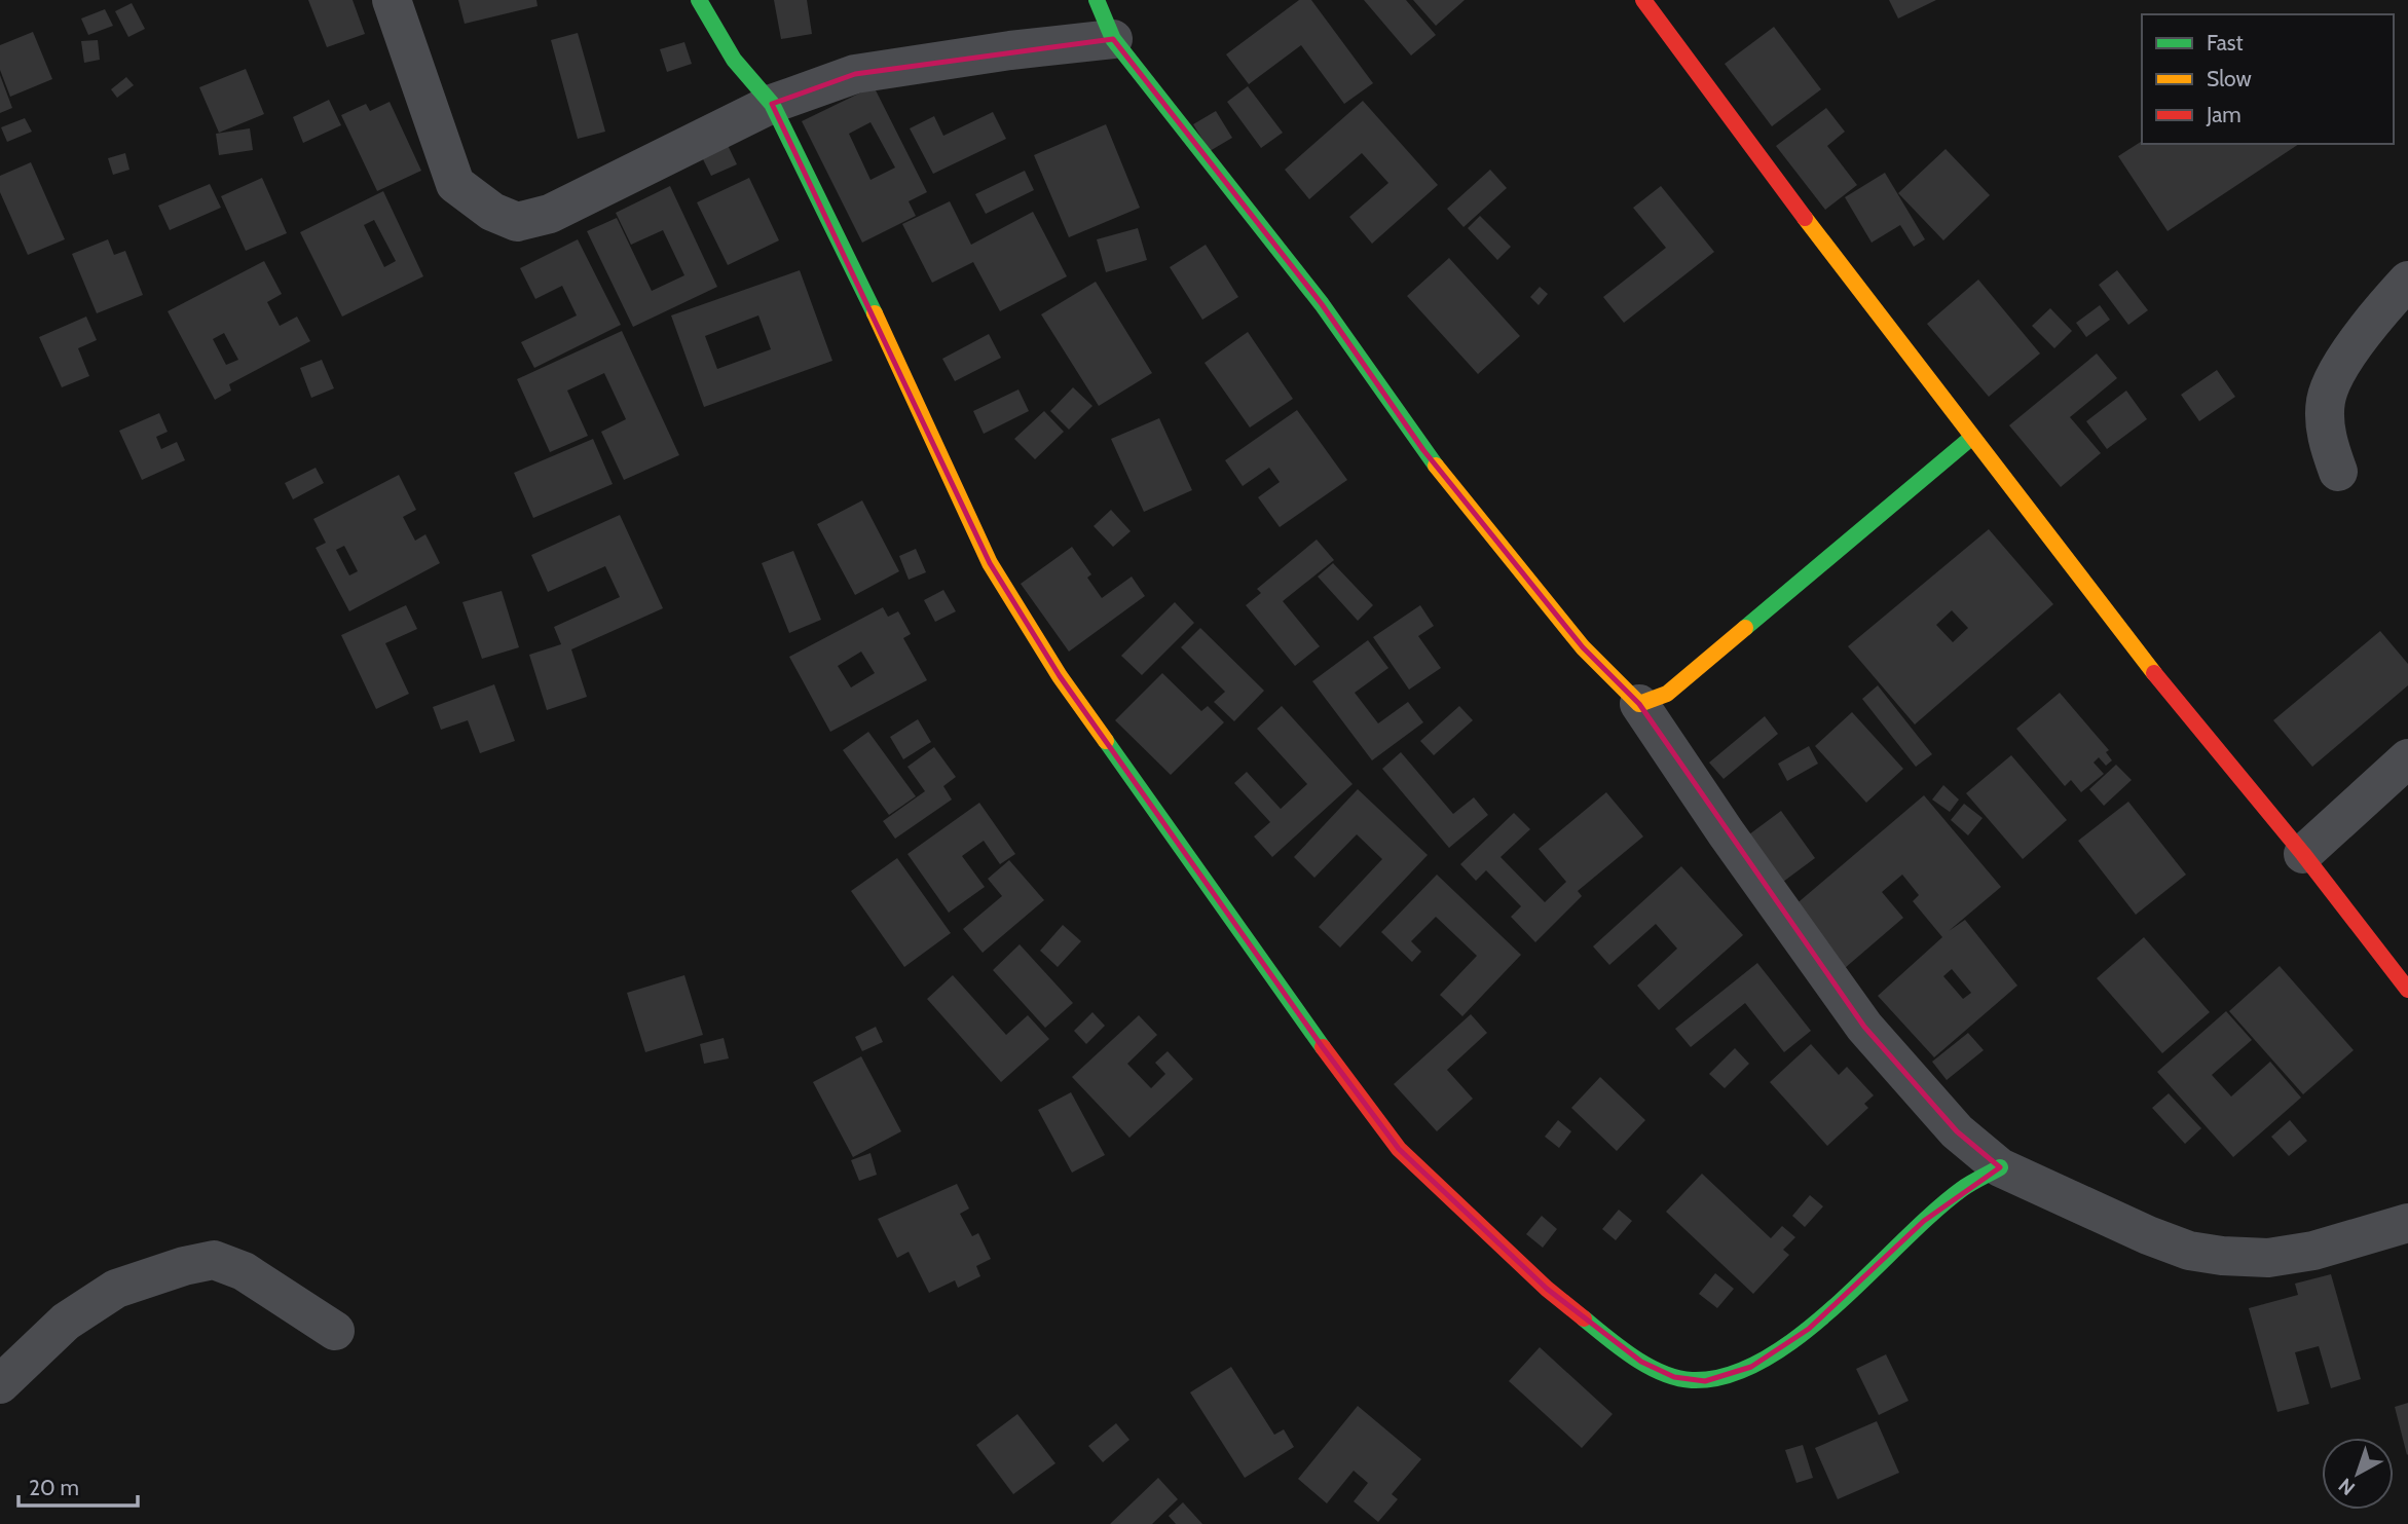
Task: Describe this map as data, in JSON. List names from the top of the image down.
{
  "legend": ["Fast", "Slow", "Jam"],
  "scale_bar": "20 m",
  "north": "bottom left"
}
